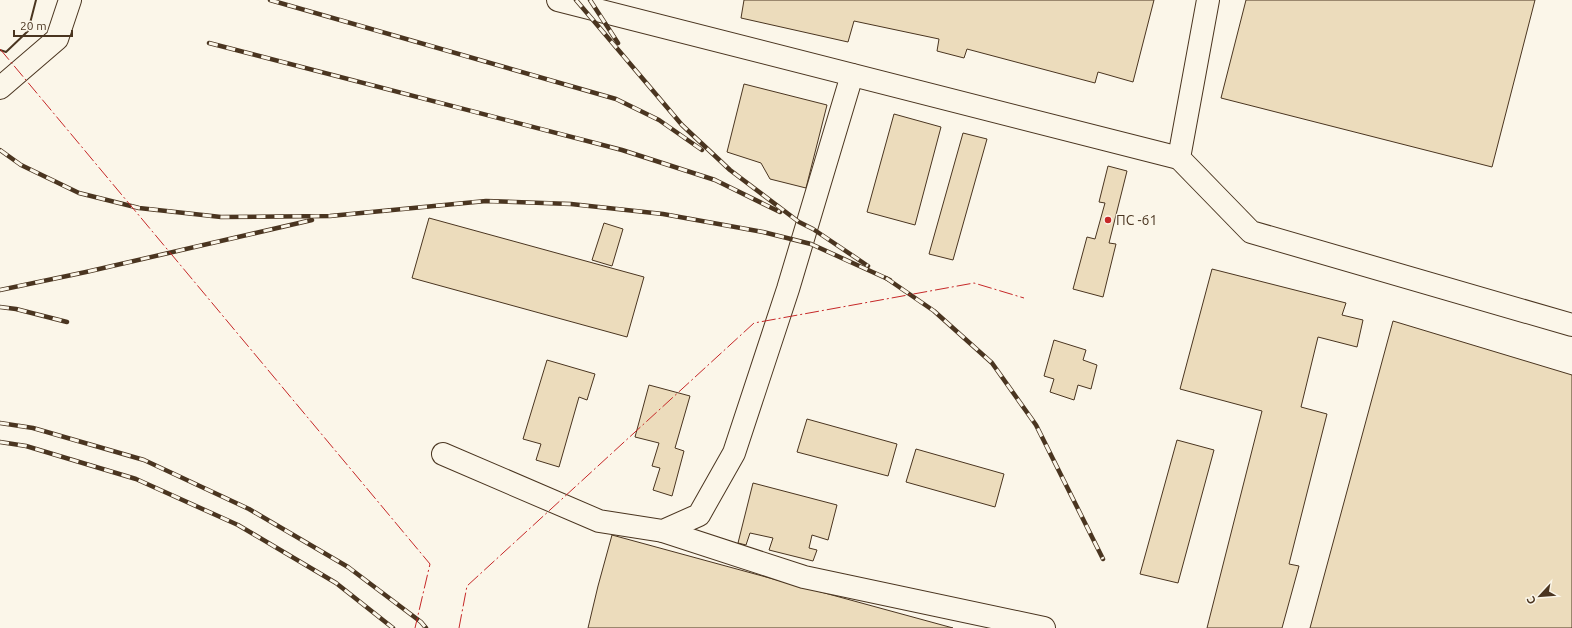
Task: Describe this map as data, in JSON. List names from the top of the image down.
{
  "places": ["ПС -61"],
  "scale_bar": "20 m",
  "north": "bottom left"
}
